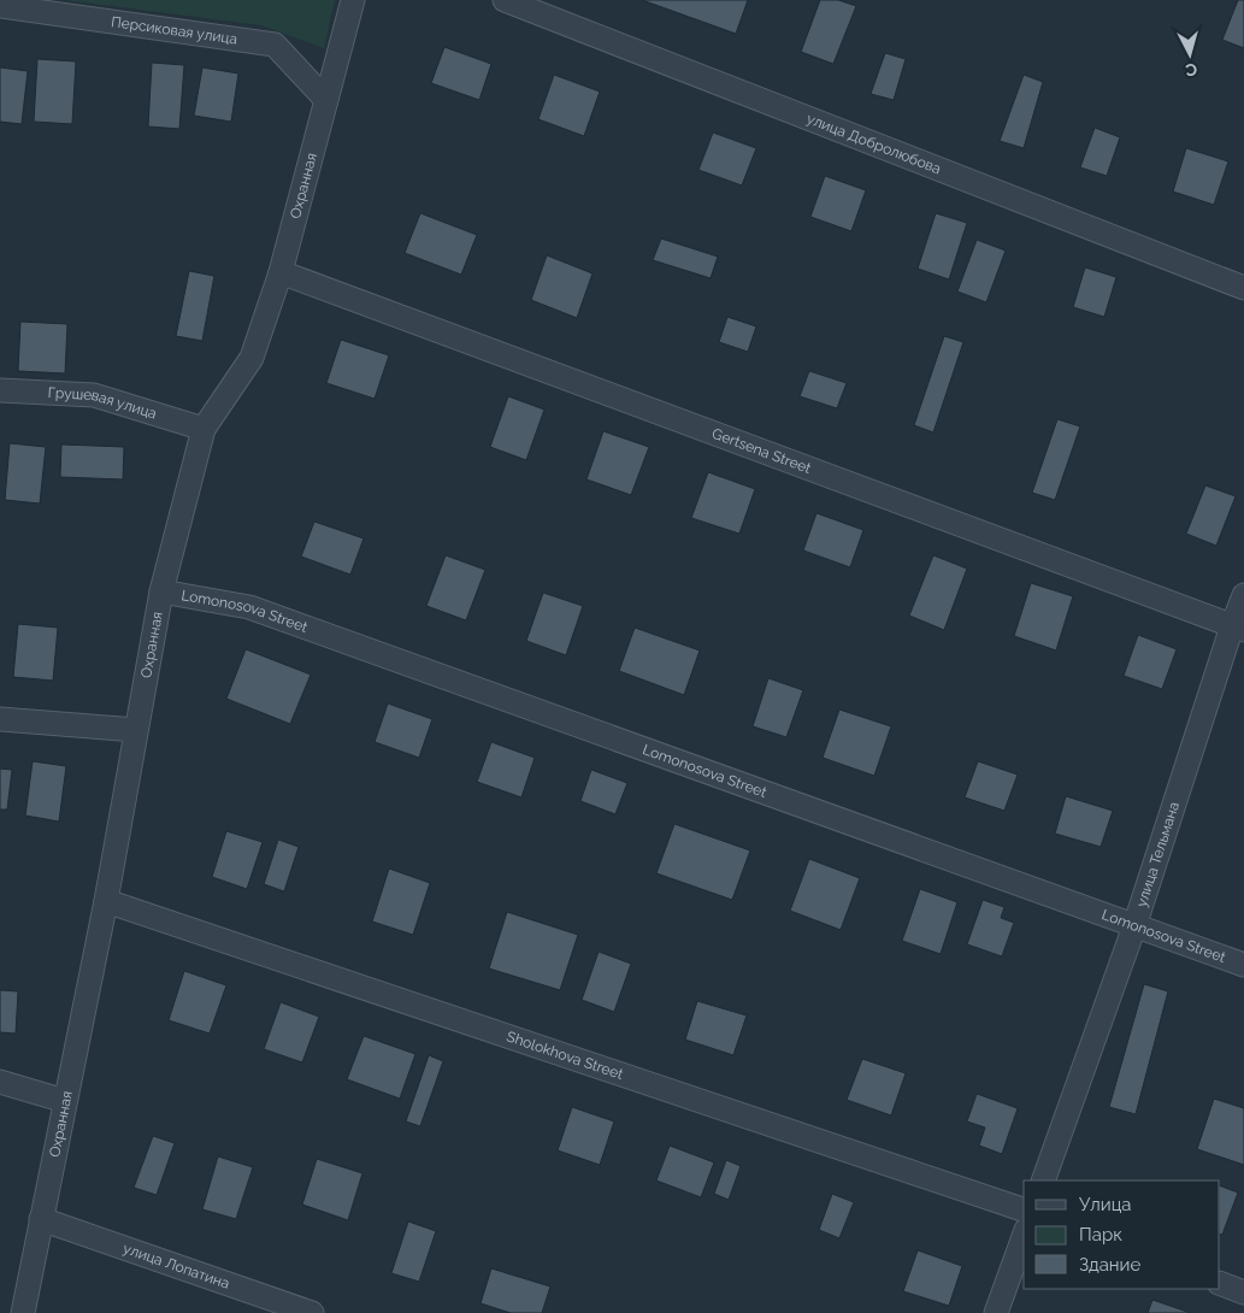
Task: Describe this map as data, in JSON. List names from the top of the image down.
{
  "streets": {
    "street": [
      "Персиковая улица",
      "улица Добролюбова",
      "Охранная",
      "Грушевая улица",
      "Gertsena Street",
      "Lomonosova Street",
      "улица Тельмана",
      "Sholokhova Street",
      "улица Лопатина"
    ]
  },
  "crossings": [
    ["Персиковая улица", "Охранная"],
    ["Охранная", "Грушевая улица"],
    ["Охранная", "Gertsena Street"],
    ["Охранная", "Lomonosova Street"],
    ["Охранная", "Sholokhova Street"],
    ["Охранная", "улица Лопатина"],
    ["Gertsena Street", "улица Тельмана"],
    ["Lomonosova Street", "улица Тельмана"]
  ],
  "legend": ["Улица", "Парк", "Здание"],
  "north": "bottom"
}
